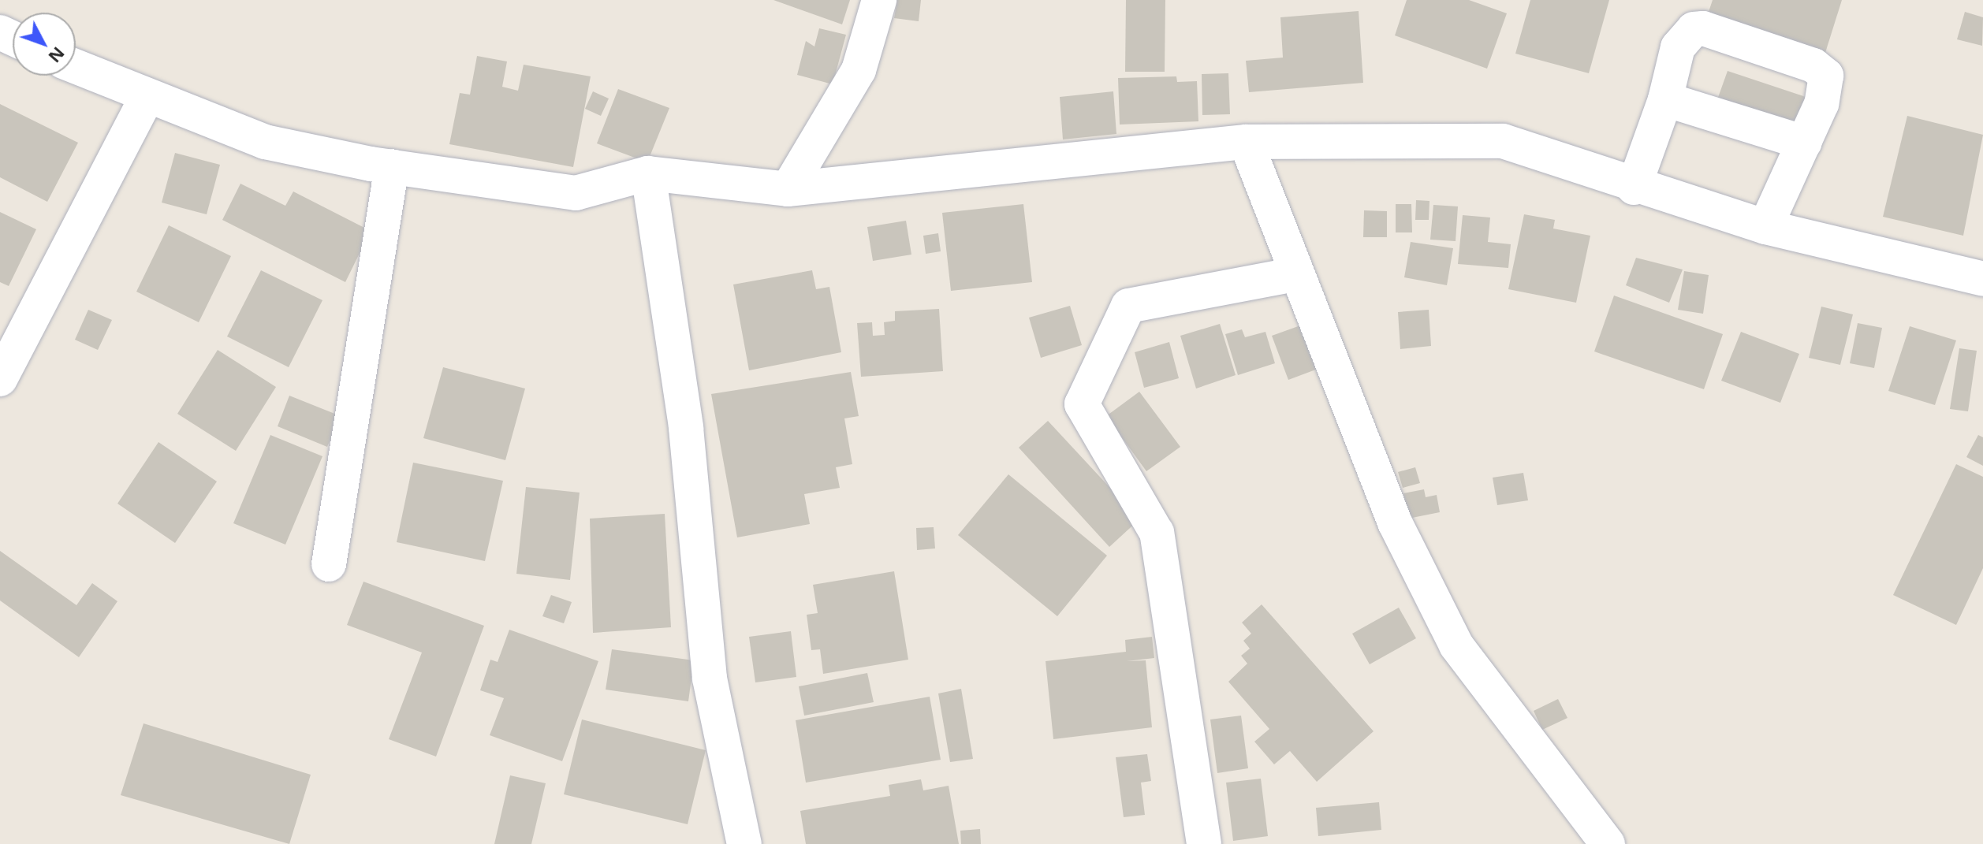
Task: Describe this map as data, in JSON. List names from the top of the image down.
{
  "north": "bottom right"
}
